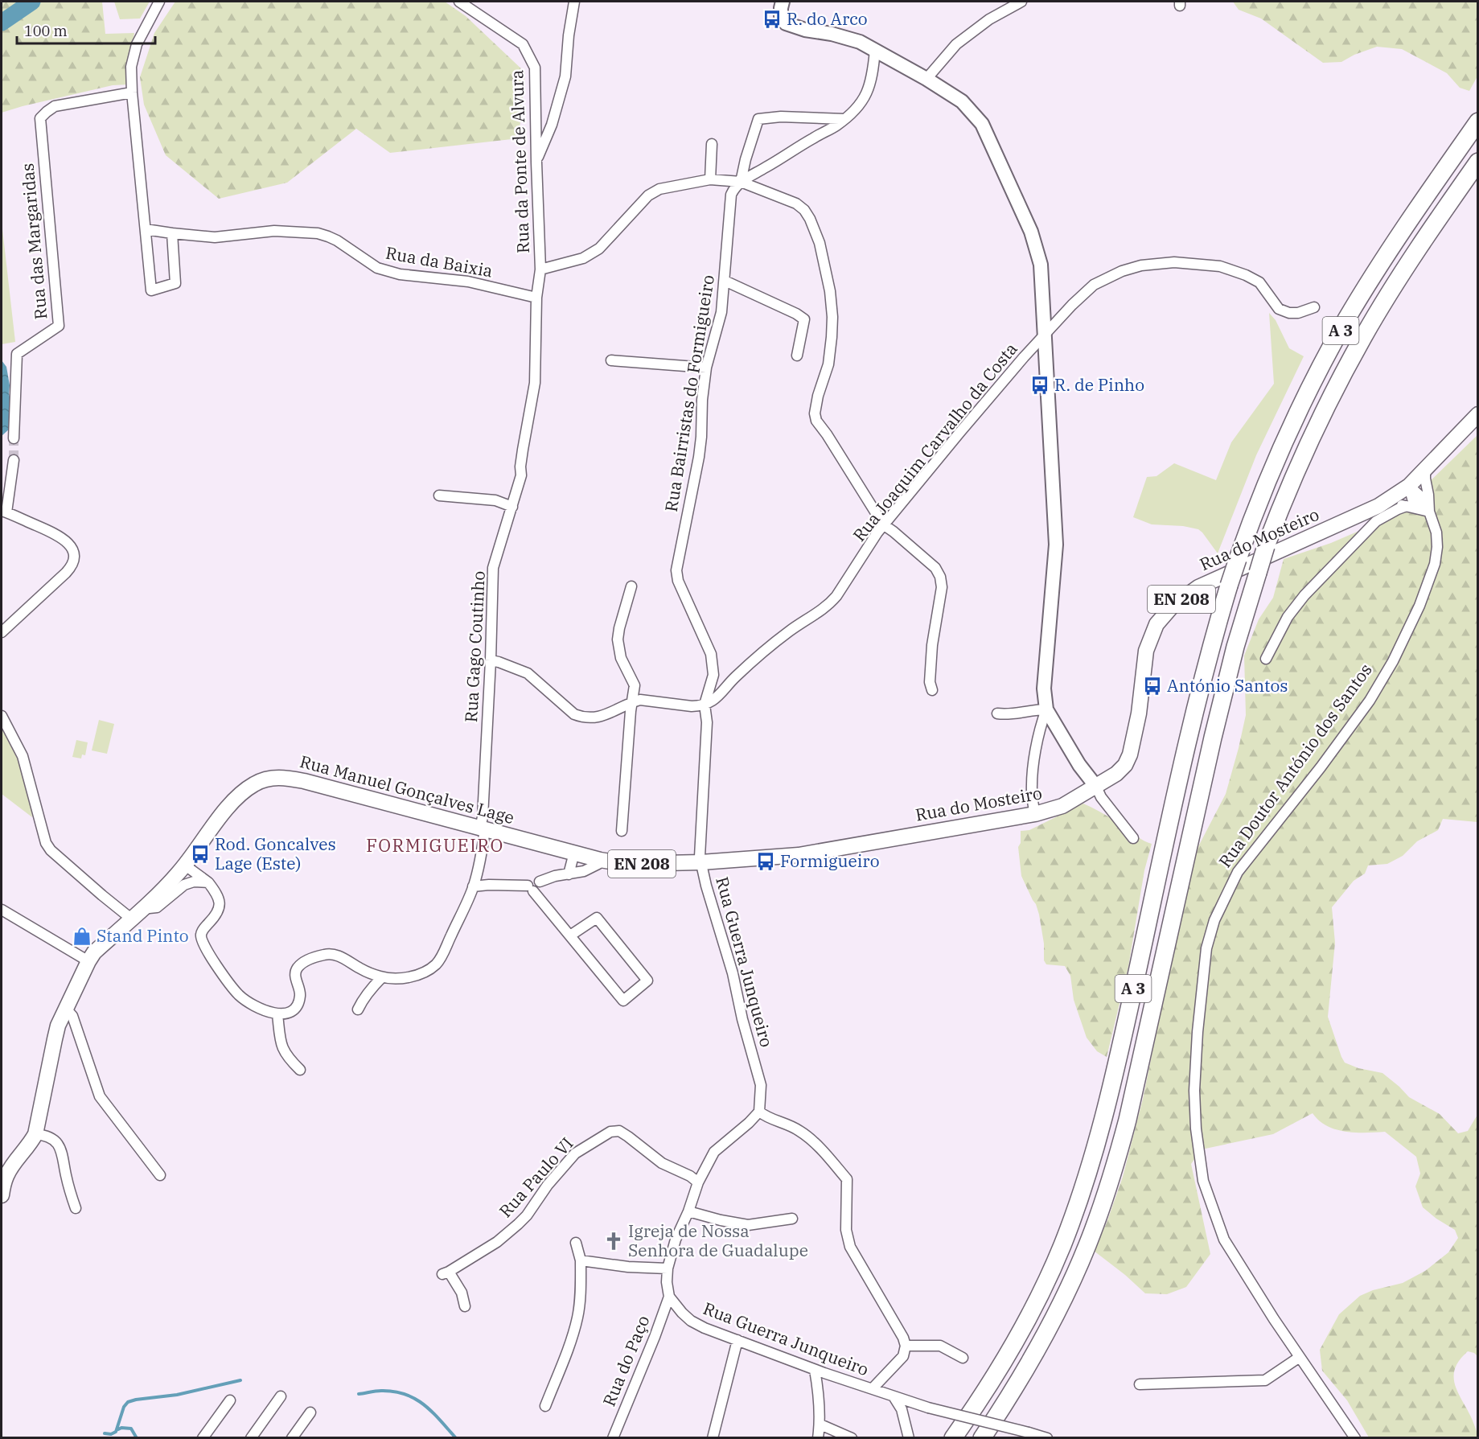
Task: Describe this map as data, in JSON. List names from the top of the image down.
{
  "streets": {
    "highway": ["A 3"],
    "main road": ["Rua do Mosteiro", "EN 208", "Rua Manuel Gonçalves Lage"],
    "street": [
      "Rua da Ponte de Alvura",
      "Rua das Margaridas",
      "Rua da Baixia",
      "Rua Bairristas do Formigueiro",
      "Rua Joaquim Carvalho da Costa",
      "Rua Gago Coutinho",
      "Rua Doutor António dos Santos",
      "Rua Guerra Junqueiro",
      "Rua Paulo VI",
      "Rua do Paço"
    ]
  },
  "crossings": [
    ["Rua da Ponte de Alvura", "Rua da Baixia"],
    ["Rua da Ponte de Alvura", "Rua Gago Coutinho"],
    ["Rua da Baixia", "Rua Gago Coutinho"],
    ["Rua Bairristas do Formigueiro", "Rua Joaquim Carvalho da Costa"],
    ["Rua Bairristas do Formigueiro", "Rua do Mosteiro"],
    ["Rua Bairristas do Formigueiro", "Rua Guerra Junqueiro"],
    ["Rua do Mosteiro", "Rua Doutor António dos Santos"],
    ["Rua do Mosteiro", "Rua Manuel Gonçalves Lage"],
    ["Rua do Mosteiro", "Rua Guerra Junqueiro"],
    ["Rua Gago Coutinho", "Rua Manuel Gonçalves Lage"],
    ["Rua Guerra Junqueiro", "Rua do Paço"]
  ],
  "districts": ["FORMIGUEIRO"],
  "places": {
    "bus stop": [
      "R. do Arco",
      "R. de Pinho",
      "António Santos",
      "Rod. Goncalves Lage (Este)",
      "Formigueiro"
    ],
    "shop": ["Stand Pinto"],
    "church": ["Igreja de Nossa Senhora de Guadalupe"]
  },
  "scale_bar": "100 m"
}
